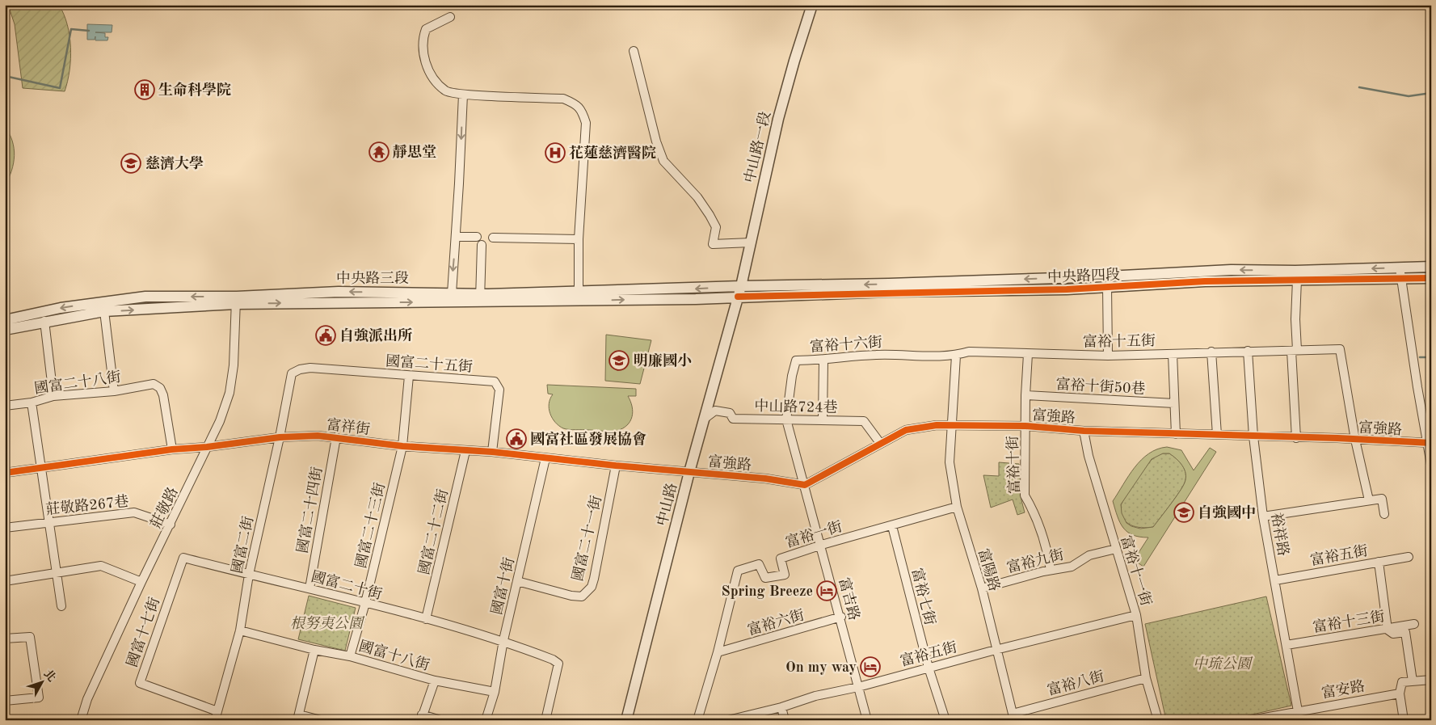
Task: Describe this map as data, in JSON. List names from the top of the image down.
{
  "streets": {
    "street": [
      "中山路一段",
      "中央路四段",
      "中央路三段",
      "富裕十五街",
      "富裕十六街",
      "國富二十五街",
      "國富二十八街",
      "富裕十街50巷",
      "中山路724巷",
      "富強路",
      "富祥街",
      "富裕十街",
      "中山路",
      "莊敬路267巷",
      "莊敬路",
      "國富二十四街",
      "國富二十三街",
      "國富二十二街",
      "富裕一街",
      "裕祥路",
      "國富二十一街",
      "國富二街",
      "富裕五街",
      "富裕九街",
      "富陽路",
      "富裕十一街",
      "國富二十街",
      "國富十街",
      "富裕七街",
      "富吉路",
      "富裕十三街",
      "富裕六街",
      "國富十七街",
      "國富十八街",
      "富裕八街",
      "富安路"
    ]
  },
  "crossings": [
    ["中山路一段", "中央路四段"],
    ["中山路一段", "中央路三段"],
    ["中山路一段", "中山路"],
    ["中央路四段", "中央路三段"],
    ["中央路四段", "中山路"],
    ["中央路三段", "中山路"],
    ["中央路三段", "莊敬路"],
    ["富裕十五街", "富裕十六街"],
    ["富裕十五街", "富裕十街"],
    ["富裕十六街", "中山路724巷"],
    ["富裕十六街", "富強路"],
    ["富裕十六街", "富吉路"],
    ["國富二十五街", "富祥街"],
    ["國富二十五街", "國富二十三街"],
    ["國富二十五街", "國富二街"],
    ["國富二十八街", "富祥街"],
    ["富裕十街50巷", "富裕十街"],
    ["中山路724巷", "富強路"],
    ["中山路724巷", "中山路"],
    ["富強路", "富祥街"],
    ["富強路", "富裕十街"],
    ["富強路", "中山路"],
    ["富強路", "裕祥路"],
    ["富強路", "富陽路"],
    ["富強路", "富裕十一街"],
    ["富強路", "富吉路"],
    ["富祥街", "中山路"],
    ["富祥街", "莊敬路"],
    ["富祥街", "國富二十四街"],
    ["富祥街", "國富二十三街"],
    ["富祥街", "國富二十二街"],
    ["富祥街", "國富二十一街"],
    ["富祥街", "國富二街"],
    ["富祥街", "國富十街"],
    ["富裕十街", "富裕九街"],
    ["莊敬路267巷", "莊敬路"],
    ["國富二十四街", "國富二十街"],
    ["國富二十三街", "國富二十街"],
    ["國富二十三街", "國富十八街"],
    ["國富二十二街", "國富二十街"],
    ["富裕一街", "富陽路"],
    ["富裕一街", "富裕七街"],
    ["富裕一街", "富吉路"],
    ["富裕一街", "富裕六街"],
    ["裕祥路", "富裕五街"],
    ["裕祥路", "富裕十三街"],
    ["裕祥路", "富安路"],
    ["國富二十一街", "國富十街"],
    ["國富二街", "國富二十街"],
    ["國富二街", "國富十七街"],
    ["國富二街", "國富十八街"],
    ["富裕五街", "富陽路"],
    ["富裕五街", "富裕十一街"],
    ["富裕五街", "富裕七街"],
    ["富裕五街", "富吉路"],
    ["富裕九街", "富陽路"],
    ["富裕九街", "富裕十一街"],
    ["富陽路", "富裕八街"],
    ["富裕十一街", "富裕八街"],
    ["國富二十街", "國富十街"],
    ["國富二十街", "國富十七街"],
    ["國富十街", "國富十八街"],
    ["富吉路", "富裕六街"]
  ],
  "parks": ["根努夷公園", "中琉公園"],
  "places": {
    "building": ["生命科學院"],
    "temple": ["靜思堂"],
    "hospital": ["花蓮慈濟醫院"],
    "school or university": ["慈濟大學", "明廉國小", "自強國中"],
    "public building": ["自強派出所", "國富社區發展協會"],
    "hotel": ["Spring Breeze", "On my way"]
  },
  "north": "top right"
}
